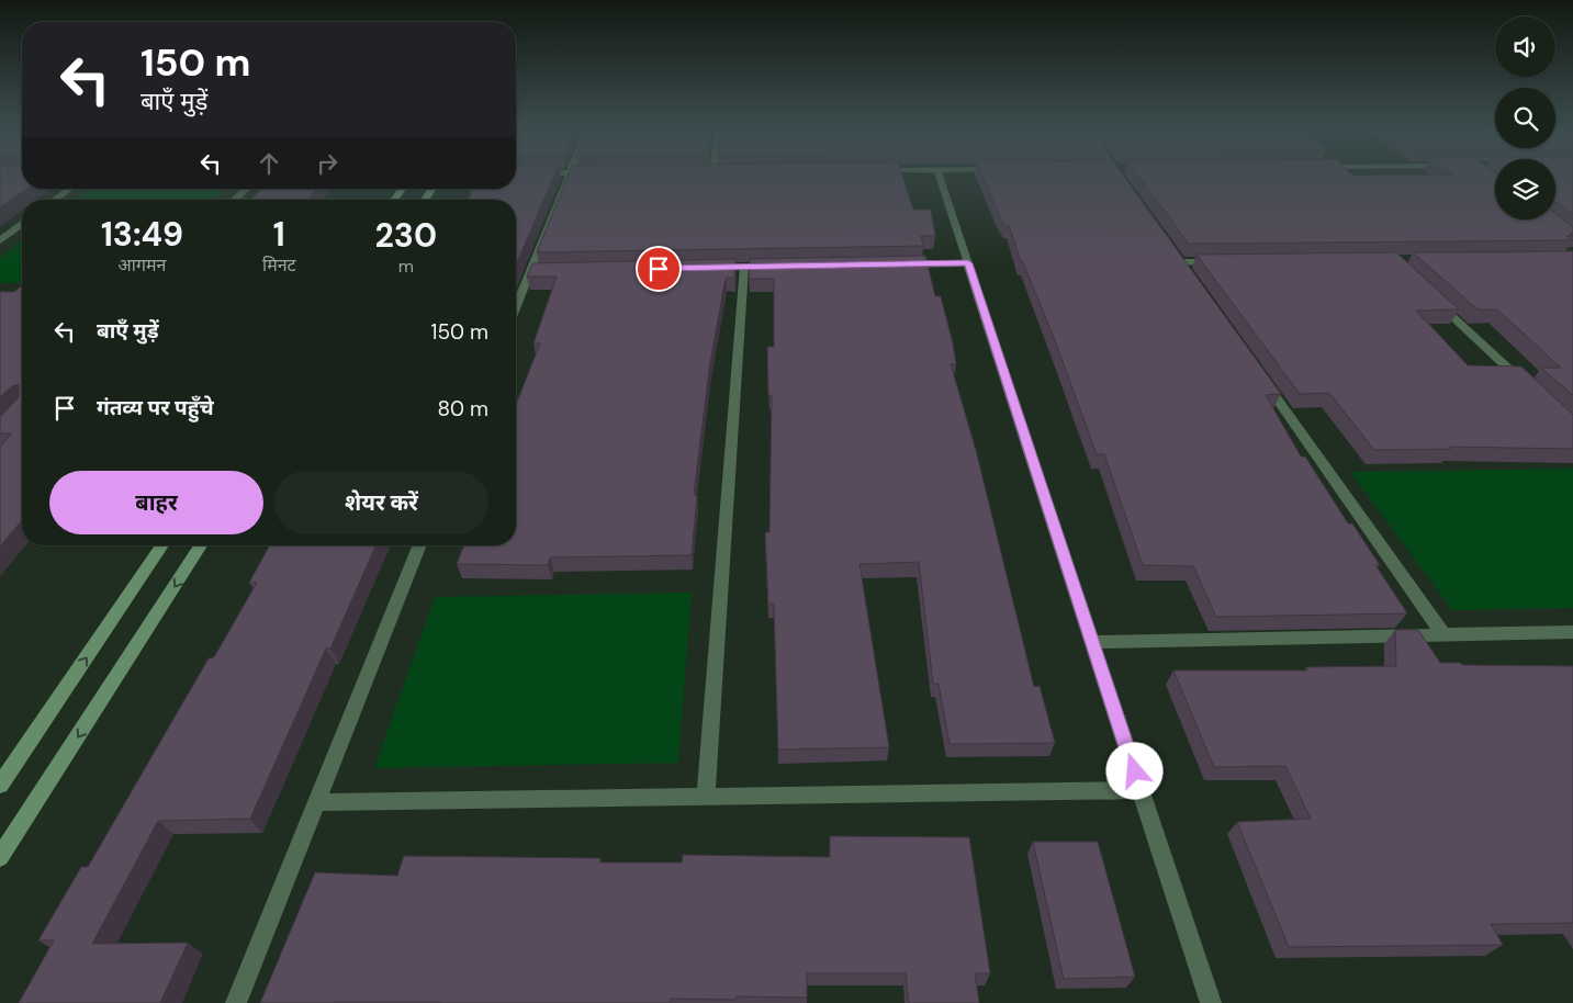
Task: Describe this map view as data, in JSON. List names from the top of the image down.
{
  "page": {
    "turn": ["150 m", "बाएँ मुड़ें"],
    "eta": [
      "13:49",
      "आगमन",
      "1",
      "मिनट",
      "230",
      "m"
    ],
    "list": [
      {
        "name": "बाएँ मुड़ें",
        "value": "150 m"
      },
      {
        "name": "गंतव्य पर पहुँचे",
        "value": "80 m"
      }
    ],
    "buttons": ["बाहर", "शेयर करें"]
  }
}
